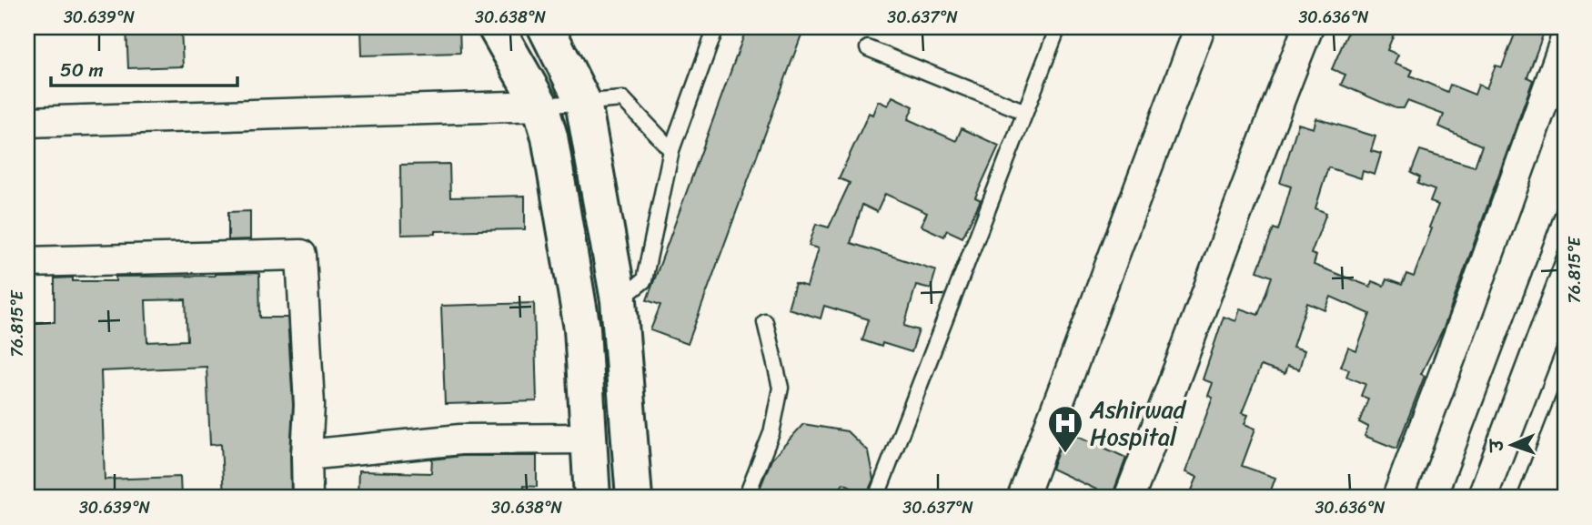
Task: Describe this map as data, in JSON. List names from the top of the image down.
{
  "places": {
    "hospital": ["Ashirwad Hospital"]
  },
  "scale_bar": "50 m",
  "north": "left",
  "coordinates": [
    "30.639°N",
    "30.638°N",
    "30.637°N",
    "30.636°N",
    "76.815°E"
  ]
}
